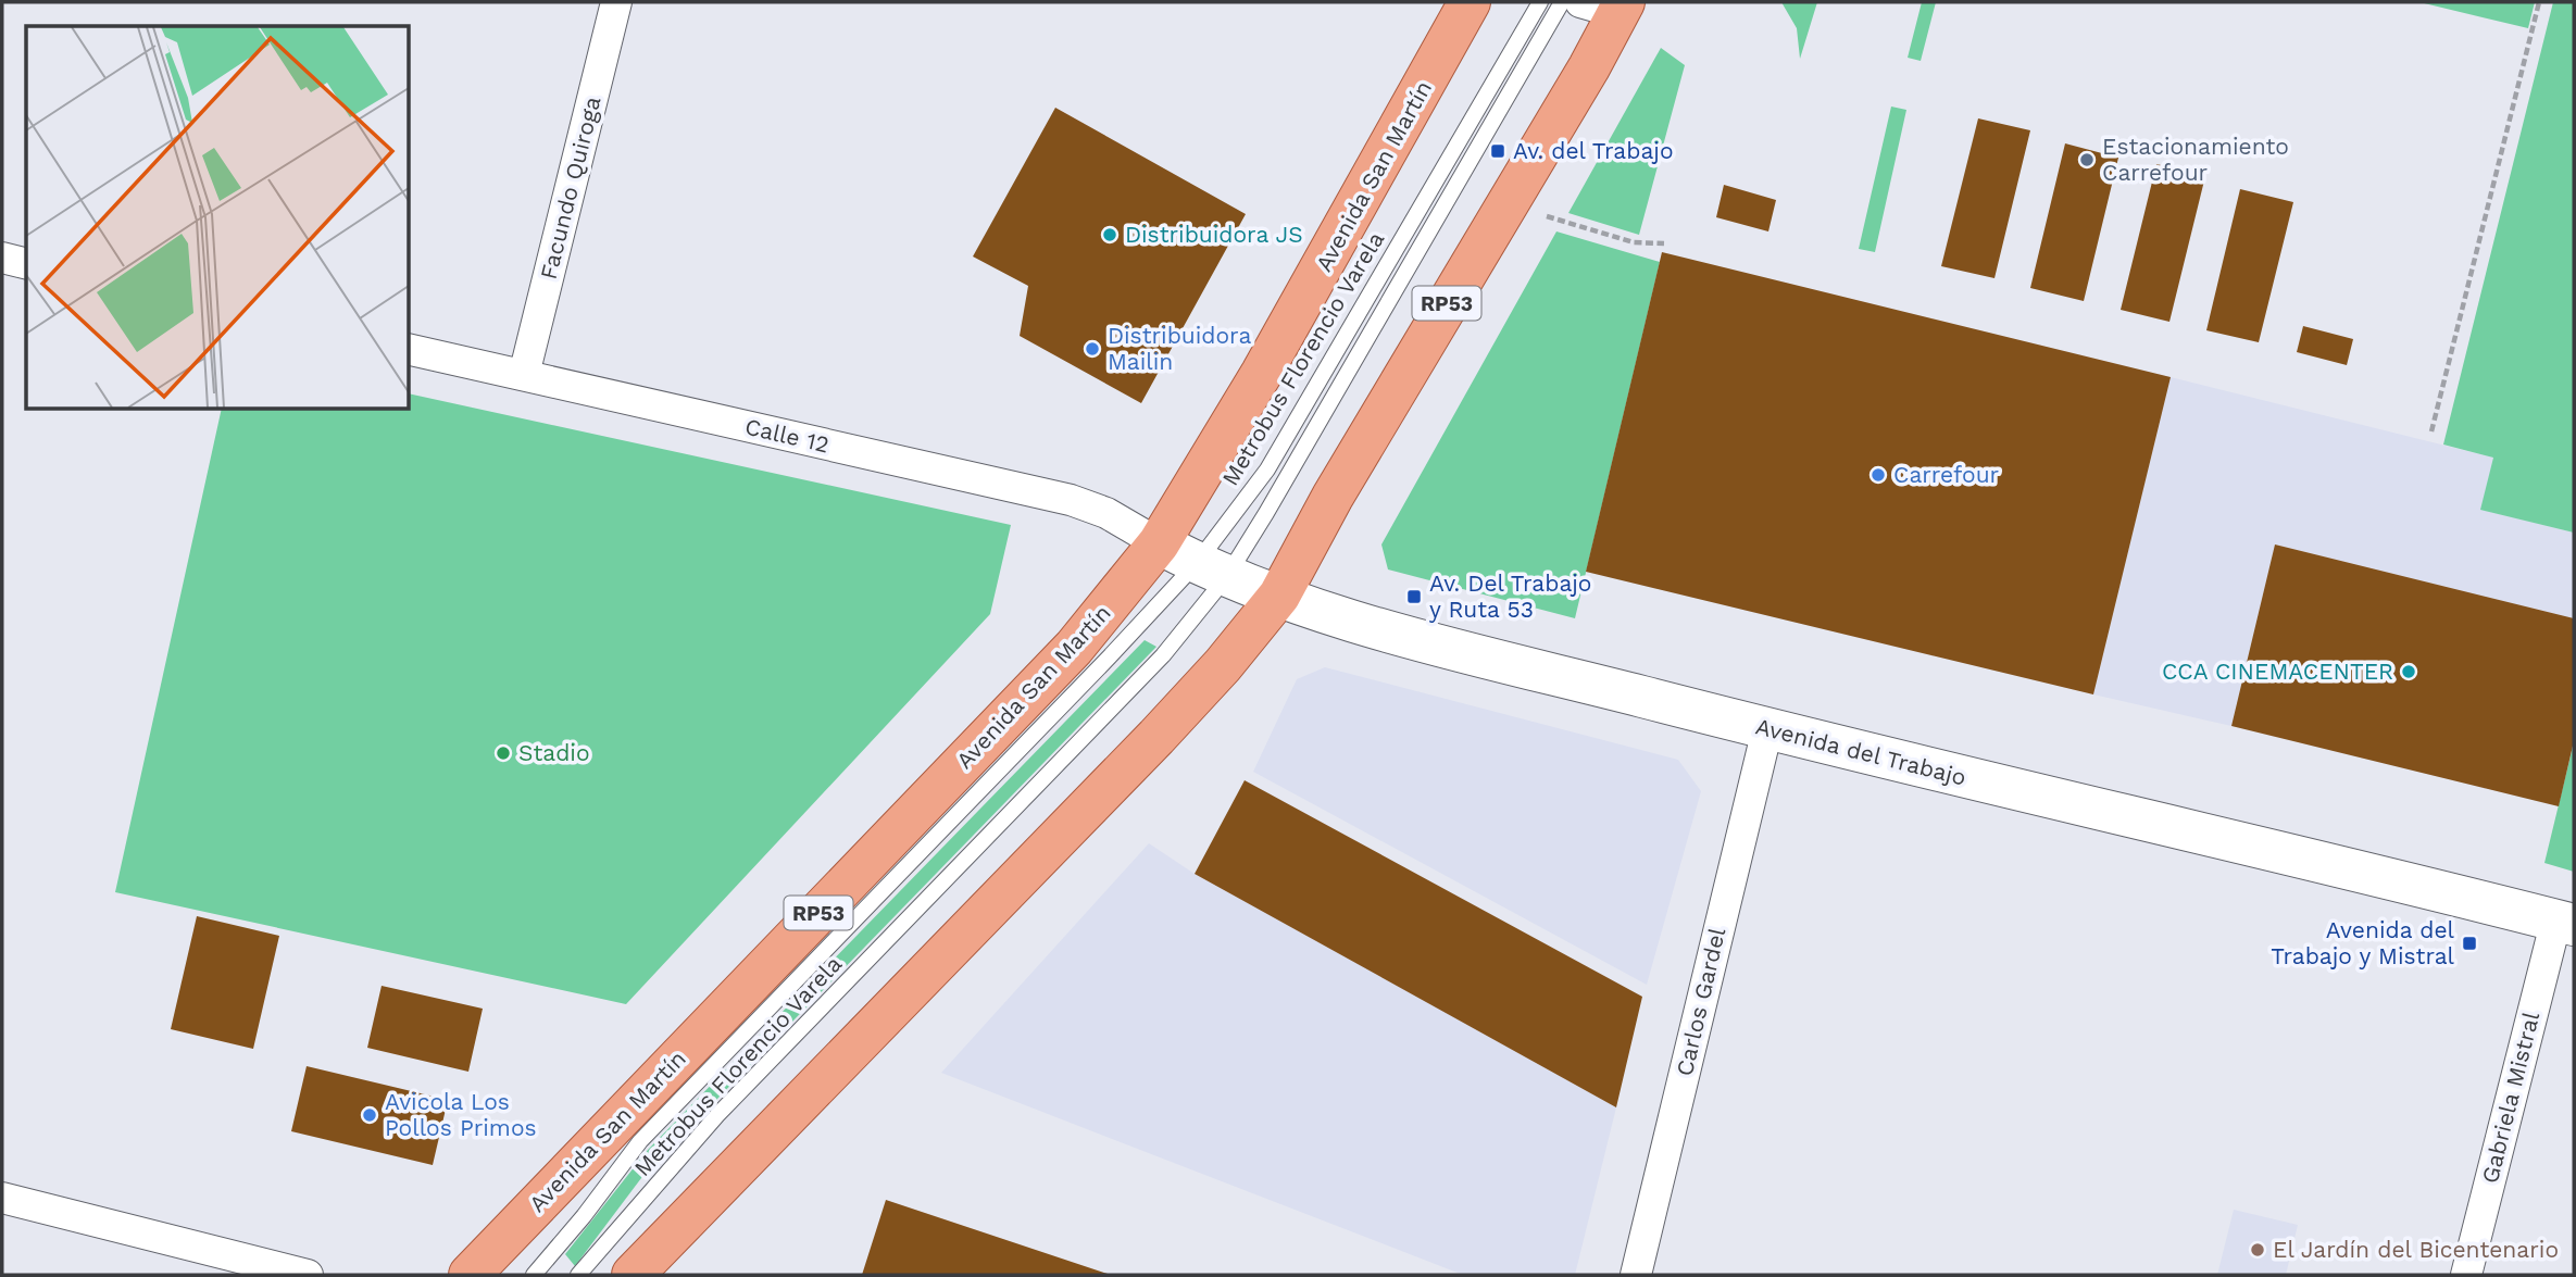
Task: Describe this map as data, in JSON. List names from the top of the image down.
{
  "streets": {
    "main road": ["Avenida San Martín", "RP53", "Avenida del Trabajo"],
    "street": [
      "Facundo Quiroga",
      "Calle 12",
      "Carlos Gardel",
      "Gabriela Mistral"
    ],
    "lane": ["Metrobus Florencio Varela"]
  },
  "crossings": [
    ["Avenida San Martín", "Calle 12"],
    ["Avenida San Martín", "Avenida del Trabajo"],
    ["Facundo Quiroga", "Calle 12"],
    ["RP53", "Avenida del Trabajo"],
    ["Metrobus Florencio Varela", "Avenida del Trabajo"],
    ["Calle 12", "Avenida del Trabajo"],
    ["Avenida del Trabajo", "Carlos Gardel"],
    ["Avenida del Trabajo", "Gabriela Mistral"]
  ],
  "places": {
    "transit": ["Av. del Trabajo", "Av. Del Trabajo y Ruta 53", "Avenida del Trabajo y Mistral"],
    "other": [
      "Estacionamiento Carrefour",
      "Distribuidora JS",
      "Distribuidora Mailin",
      "Carrefour",
      "CCA CINEMACENTER",
      "Stadio",
      "Avicola Los Pollos Primos",
      "El Jardín del Bicentenario"
    ]
  }
}
